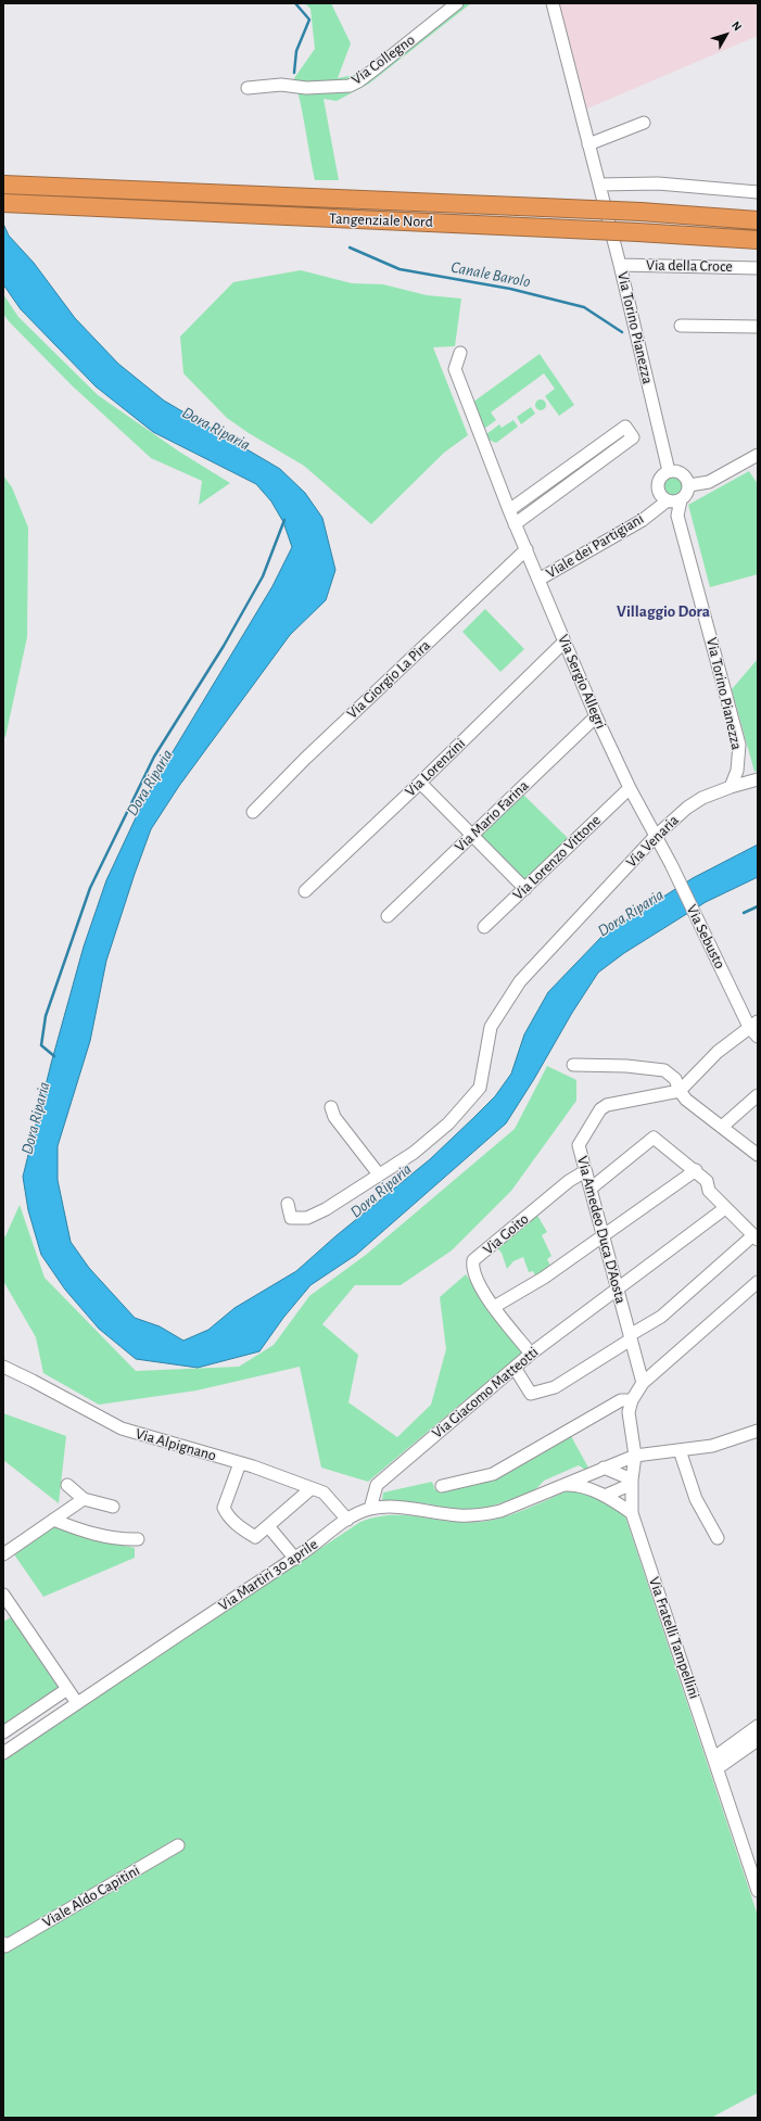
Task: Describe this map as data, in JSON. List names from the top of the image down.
{
  "streets": {
    "highway": ["Tangenziale Nord"],
    "street": [
      "Via Collegno",
      "Via della Croce",
      "Via Torino Pianezza",
      "Viale dei Partigiani",
      "Via Giorgio La Pira",
      "Via Sergio Allegri",
      "Via Lorenzini",
      "Via Mario Farina",
      "Via Venaria",
      "Via Lorenzo Vittone",
      "Via Sebusto",
      "Via Amedeo Duca D'Aosta",
      "Via Goito",
      "Via Giacomo Matteotti",
      "Via Alpignano",
      "Via Martiri 30 aprile",
      "Via Fratelli Tampellini",
      "Viale Aldo Capitini"
    ]
  },
  "crossings": [
    ["Via della Croce", "Via Torino Pianezza"],
    ["Via Torino Pianezza", "Viale dei Partigiani"],
    ["Via Torino Pianezza", "Via Venaria"],
    ["Viale dei Partigiani", "Via Sergio Allegri"],
    ["Via Giorgio La Pira", "Via Sergio Allegri"],
    ["Via Sergio Allegri", "Via Lorenzini"],
    ["Via Sergio Allegri", "Via Mario Farina"],
    ["Via Sergio Allegri", "Via Venaria"],
    ["Via Sergio Allegri", "Via Lorenzo Vittone"],
    ["Via Sergio Allegri", "Via Sebusto"],
    ["Via Venaria", "Via Sebusto"],
    ["Via Amedeo Duca D'Aosta", "Via Goito"],
    ["Via Amedeo Duca D'Aosta", "Via Giacomo Matteotti"],
    ["Via Amedeo Duca D'Aosta", "Via Fratelli Tampellini"],
    ["Via Goito", "Via Giacomo Matteotti"],
    ["Via Giacomo Matteotti", "Via Martiri 30 aprile"],
    ["Via Alpignano", "Via Martiri 30 aprile"],
    ["Via Martiri 30 aprile", "Via Fratelli Tampellini"]
  ],
  "districts": ["Villaggio Dora"],
  "water": ["Canale Barolo", "Dora Riparia"],
  "north": "top right"
}
